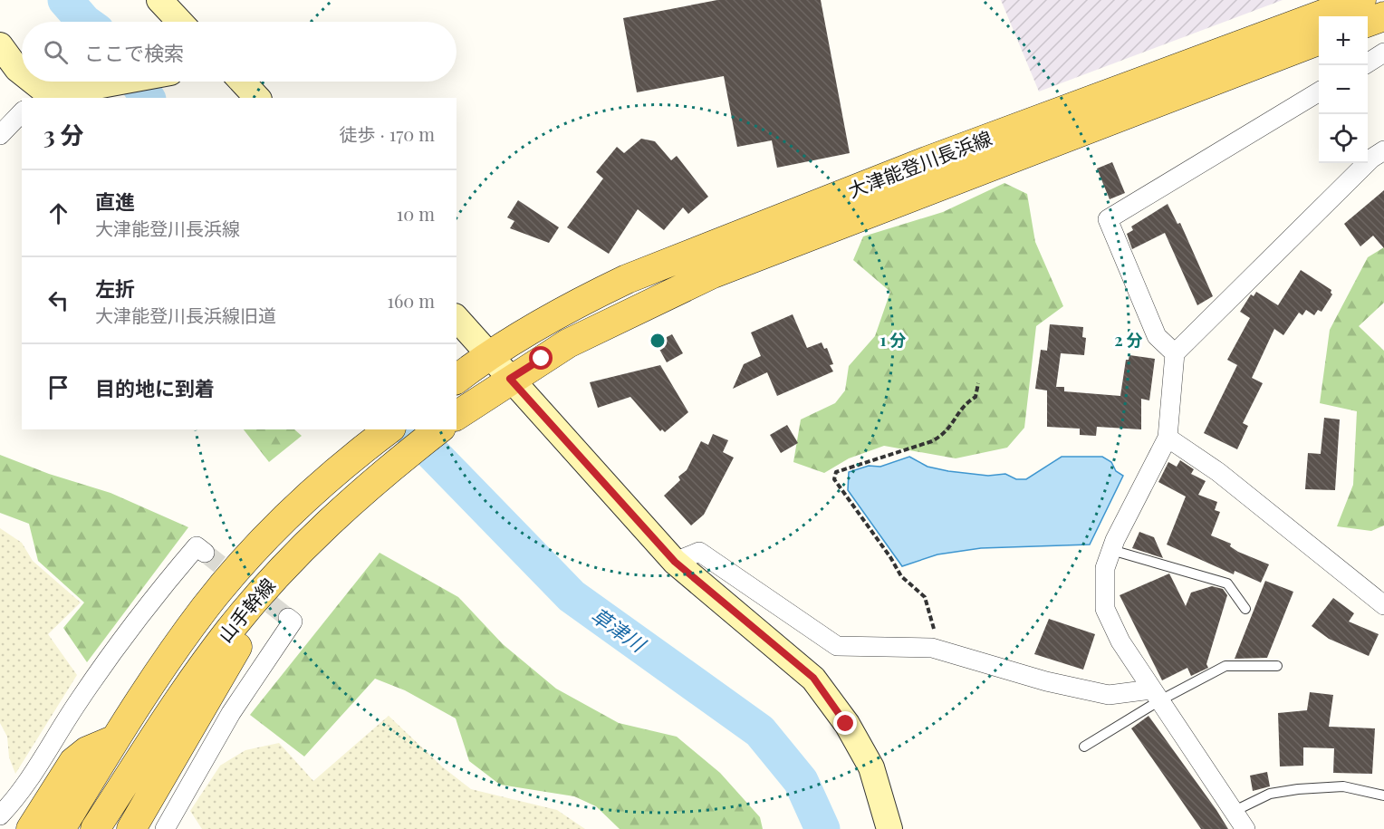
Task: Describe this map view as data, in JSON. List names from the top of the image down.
{
  "streets": {
    "main road": ["大津能登川長浜線", "山手幹線"]
  },
  "water": ["草津川"],
  "page": {
    "map_buttons": ["+", "−"],
    "search": "ここで検索",
    "heading": ["3 分", "徒歩 · 170 m"],
    "list": [
      ["直進", "大津能登川長浜線", "10 m"],
      ["左折", "大津能登川長浜線旧道", "160 m"],
      "目的地に到着"
    ]
  },
  "rings": ["1 分", "2 分"]
}
